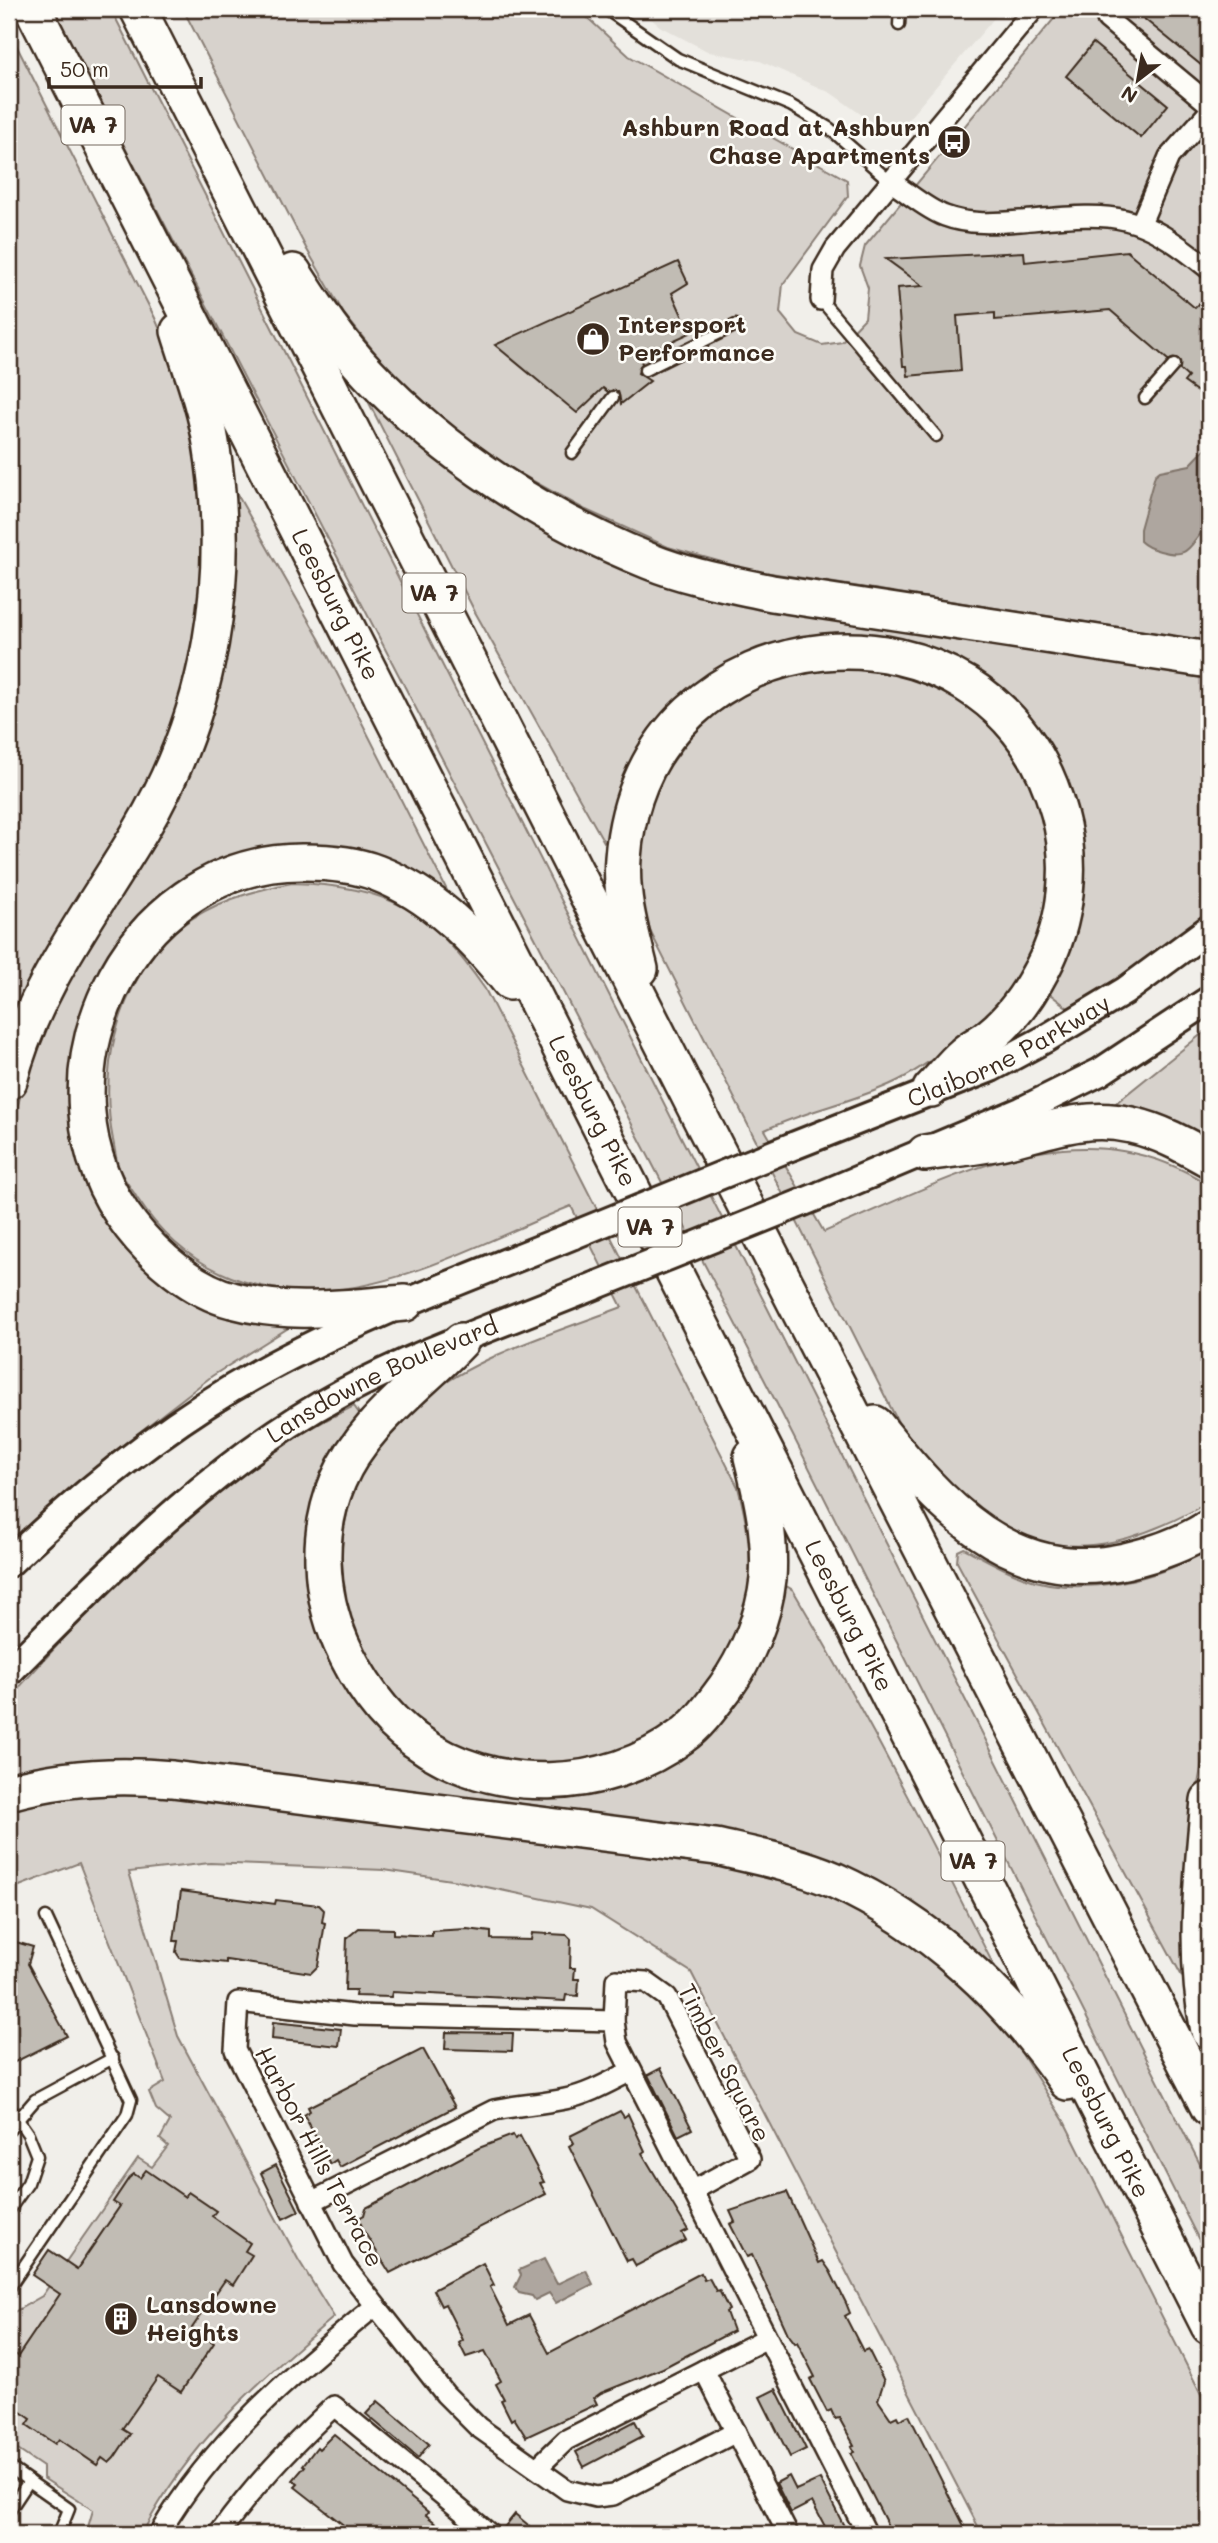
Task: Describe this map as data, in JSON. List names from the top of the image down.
{
  "streets": {
    "highway": ["VA 7", "Leesburg Pike"],
    "main road": ["Claiborne Parkway", "Lansdowne Boulevard"],
    "street": ["Timber Square", "Harbor Hills Terrace"]
  },
  "crossings": [
    ["Timber Square", "Harbor Hills Terrace"]
  ],
  "places": {
    "bus stop": ["Ashburn Road at Ashburn Chase Apartments"],
    "shop": ["Intersport Performance"],
    "building": ["Lansdowne Heights"]
  },
  "scale_bar": "50 m",
  "north": "bottom left"
}
